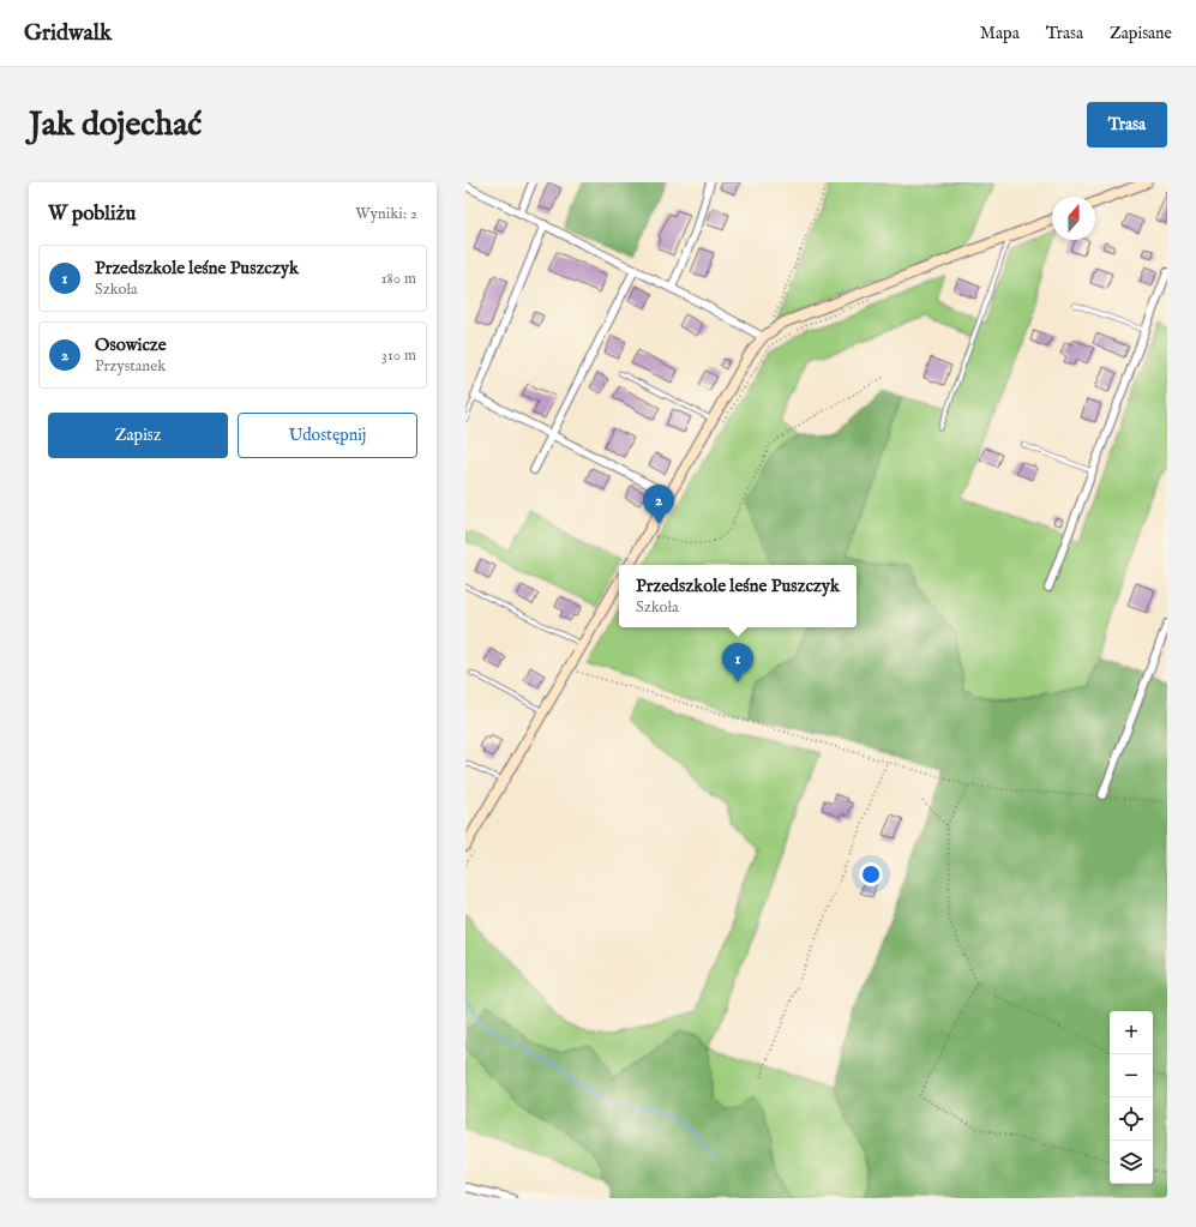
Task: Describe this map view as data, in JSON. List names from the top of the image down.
{
  "north": "top",
  "page": {
    "header": "Gridwalk",
    "nav": ["Mapa", "Trasa", "Zapisane"],
    "buttons": [
      "Trasa",
      ["Zapisz", "Udostępnij"]
    ],
    "title": "Jak dojechać",
    "heading": ["W pobliżu", "Wyniki: 2"],
    "list": [
      {
        "mark": "1",
        "name": "Przedszkole leśne Puszczyk",
        "note": "Szkoła",
        "value": "180 m"
      },
      {
        "mark": "2",
        "name": "Osowicze",
        "note": "Przystanek",
        "value": "310 m"
      }
    ],
    "pins": ["2", "1"],
    "popup": ["Przedszkole leśne Puszczyk", "Szkoła"],
    "map_buttons": ["+", "−"]
  }
}
